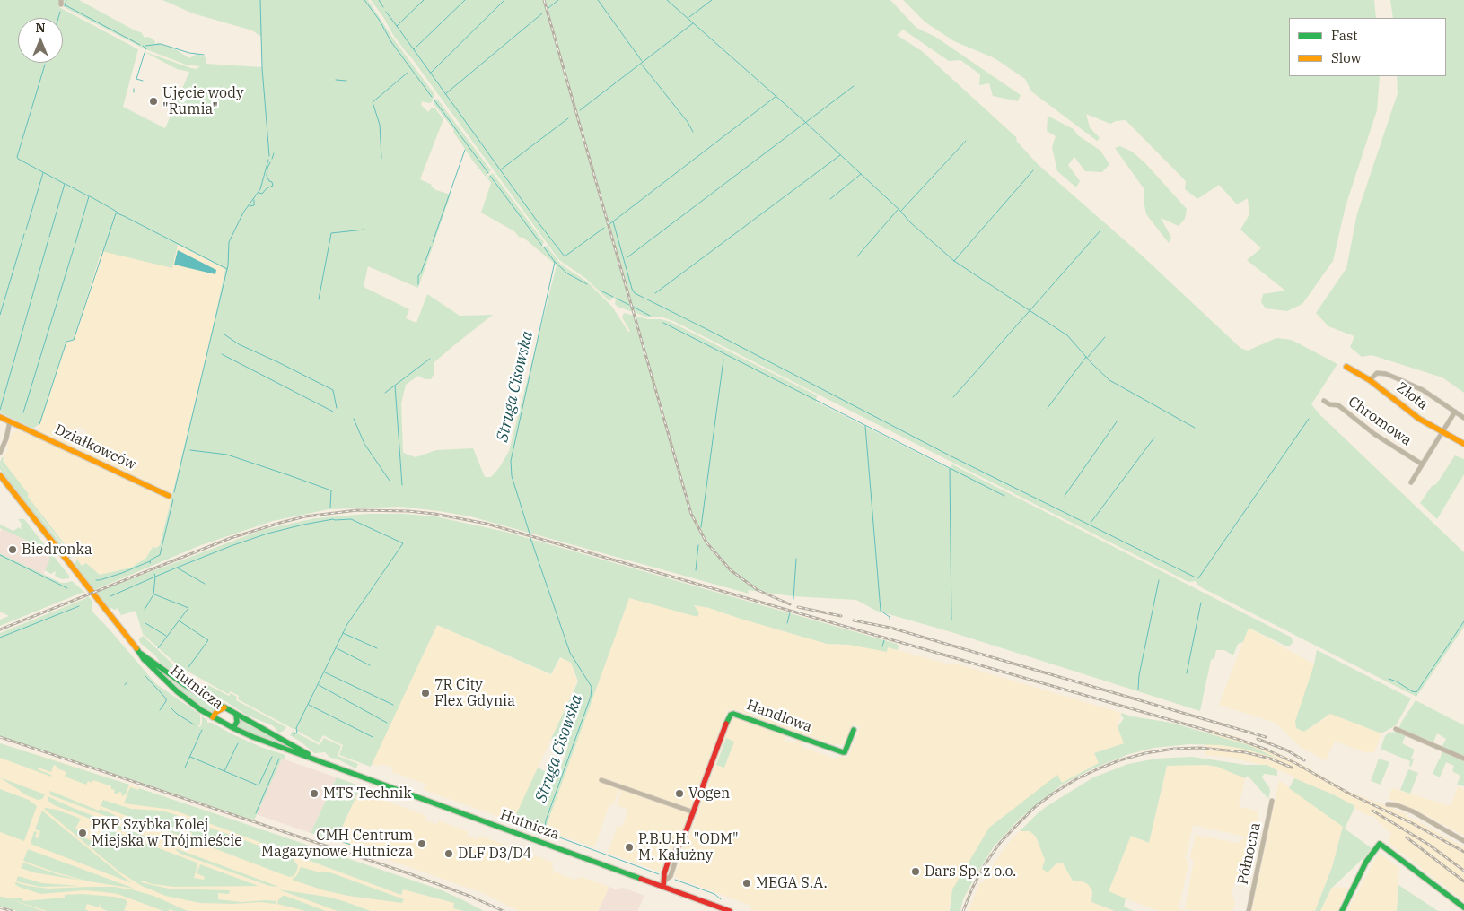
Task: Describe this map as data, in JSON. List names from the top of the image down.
{
  "streets": {
    "main road": [
      "Złota",
      "Działkowców",
      "Hutnicza",
      "Handlowa"
    ],
    "street": ["Chromowa", "Północna"]
  },
  "crossings": [
    ["Złota", "Chromowa"],
    ["Hutnicza", "Handlowa"]
  ],
  "water": ["Struga Cisowska"],
  "places": [
    "Ujęcie wody \"Rumia\"",
    "Biedronka",
    "7R City Flex Gdynia",
    "MTS Technik",
    "Vogen",
    "PKP Szybka Kolej Miejska w Trójmieście",
    "CMH Centrum Magazynowe Hutnicza",
    "P.B.U.H. \"ODM\" M. Kałużny",
    "DLF D3/D4",
    "Dars Sp. z o.o.",
    "MEGA S.A."
  ],
  "legend": ["Fast", "Slow"],
  "north": "top"
}
